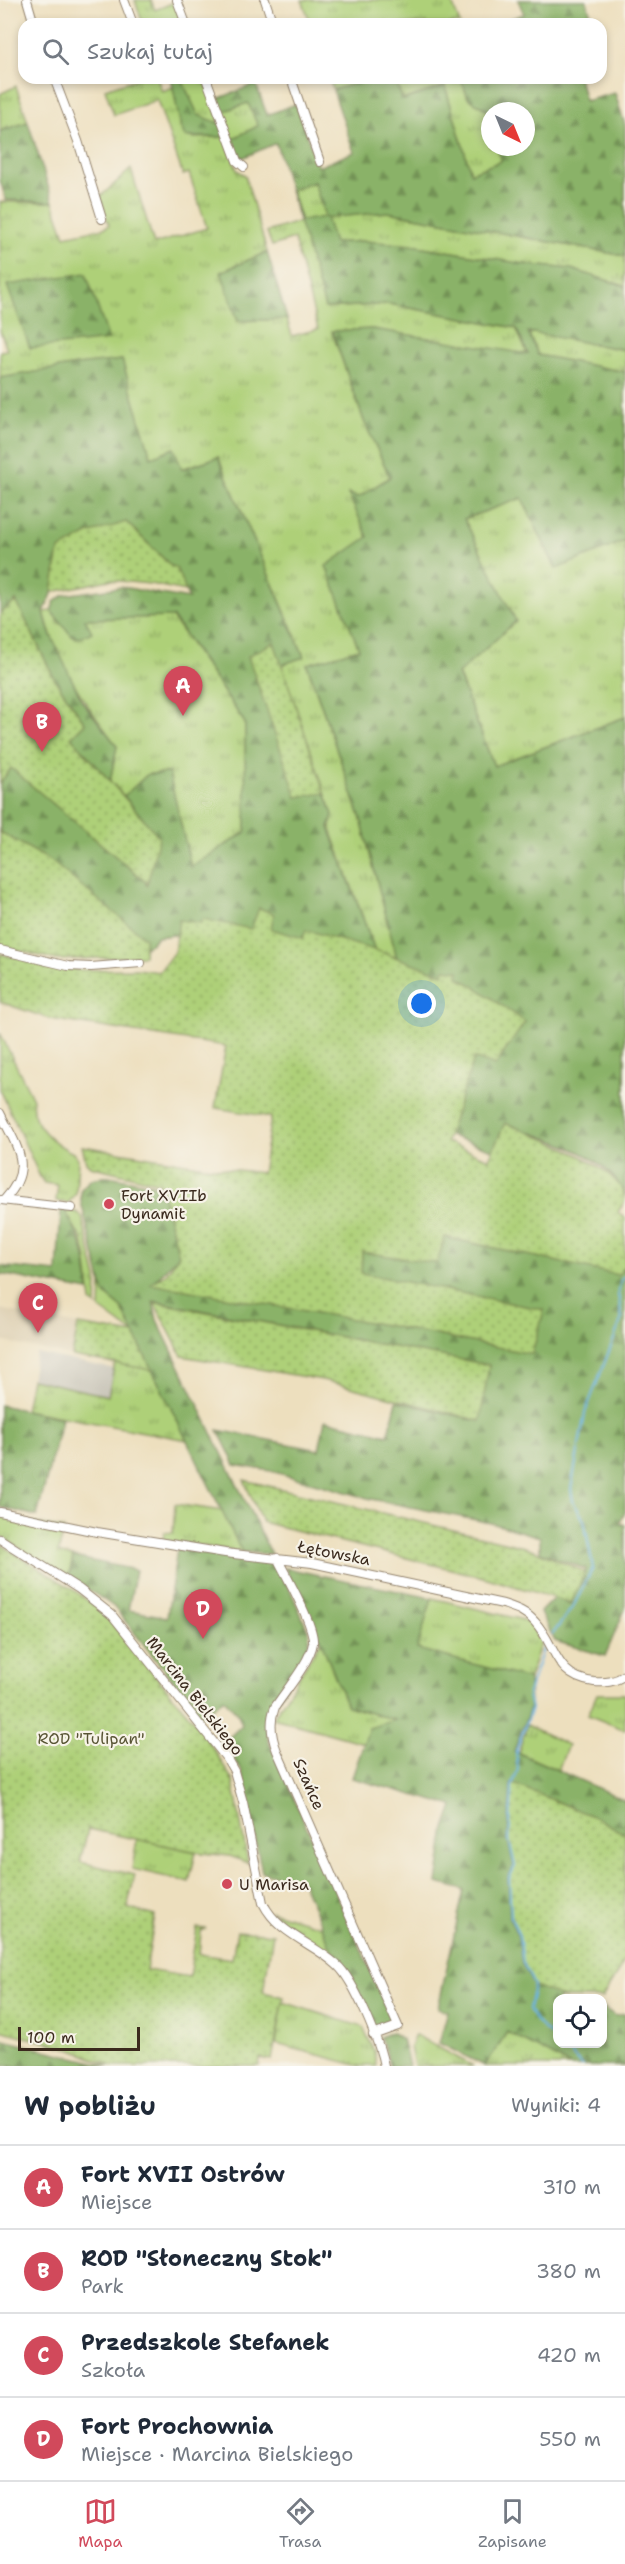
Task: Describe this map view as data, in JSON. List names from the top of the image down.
{
  "streets": {
    "street": ["Łętowska", "Marcina Bielskiego", "Szańce"]
  },
  "crossings": [
    ["Łętowska", "Szańce"],
    ["Marcina Bielskiego", "Szańce"]
  ],
  "parks": ["ROD \"Tulipan\""],
  "places": ["Fort XVIIb Dynamit", "U Marisa"],
  "scale_bar": "100 m",
  "north": "bottom right",
  "page": {
    "search": "Szukaj tutaj",
    "pins": [
      "A",
      "B",
      "C",
      "D"
    ],
    "scale": "100 m",
    "heading": ["W pobliżu", "Wyniki: 4"],
    "list": [
      {
        "mark": "A",
        "name": "Fort XVII Ostrów",
        "note": "Miejsce",
        "value": "310 m"
      },
      {
        "mark": "B",
        "name": "ROD \"Słoneczny Stok\"",
        "note": "Park",
        "value": "380 m"
      },
      {
        "mark": "C",
        "name": "Przedszkole Stefanek",
        "note": "Szkoła",
        "value": "420 m"
      },
      {
        "mark": "D",
        "name": "Fort Prochownia",
        "note": "Miejsce · Marcina Bielskiego",
        "value": "550 m"
      }
    ],
    "nav": ["Mapa", "Trasa", "Zapisane"]
  }
}
